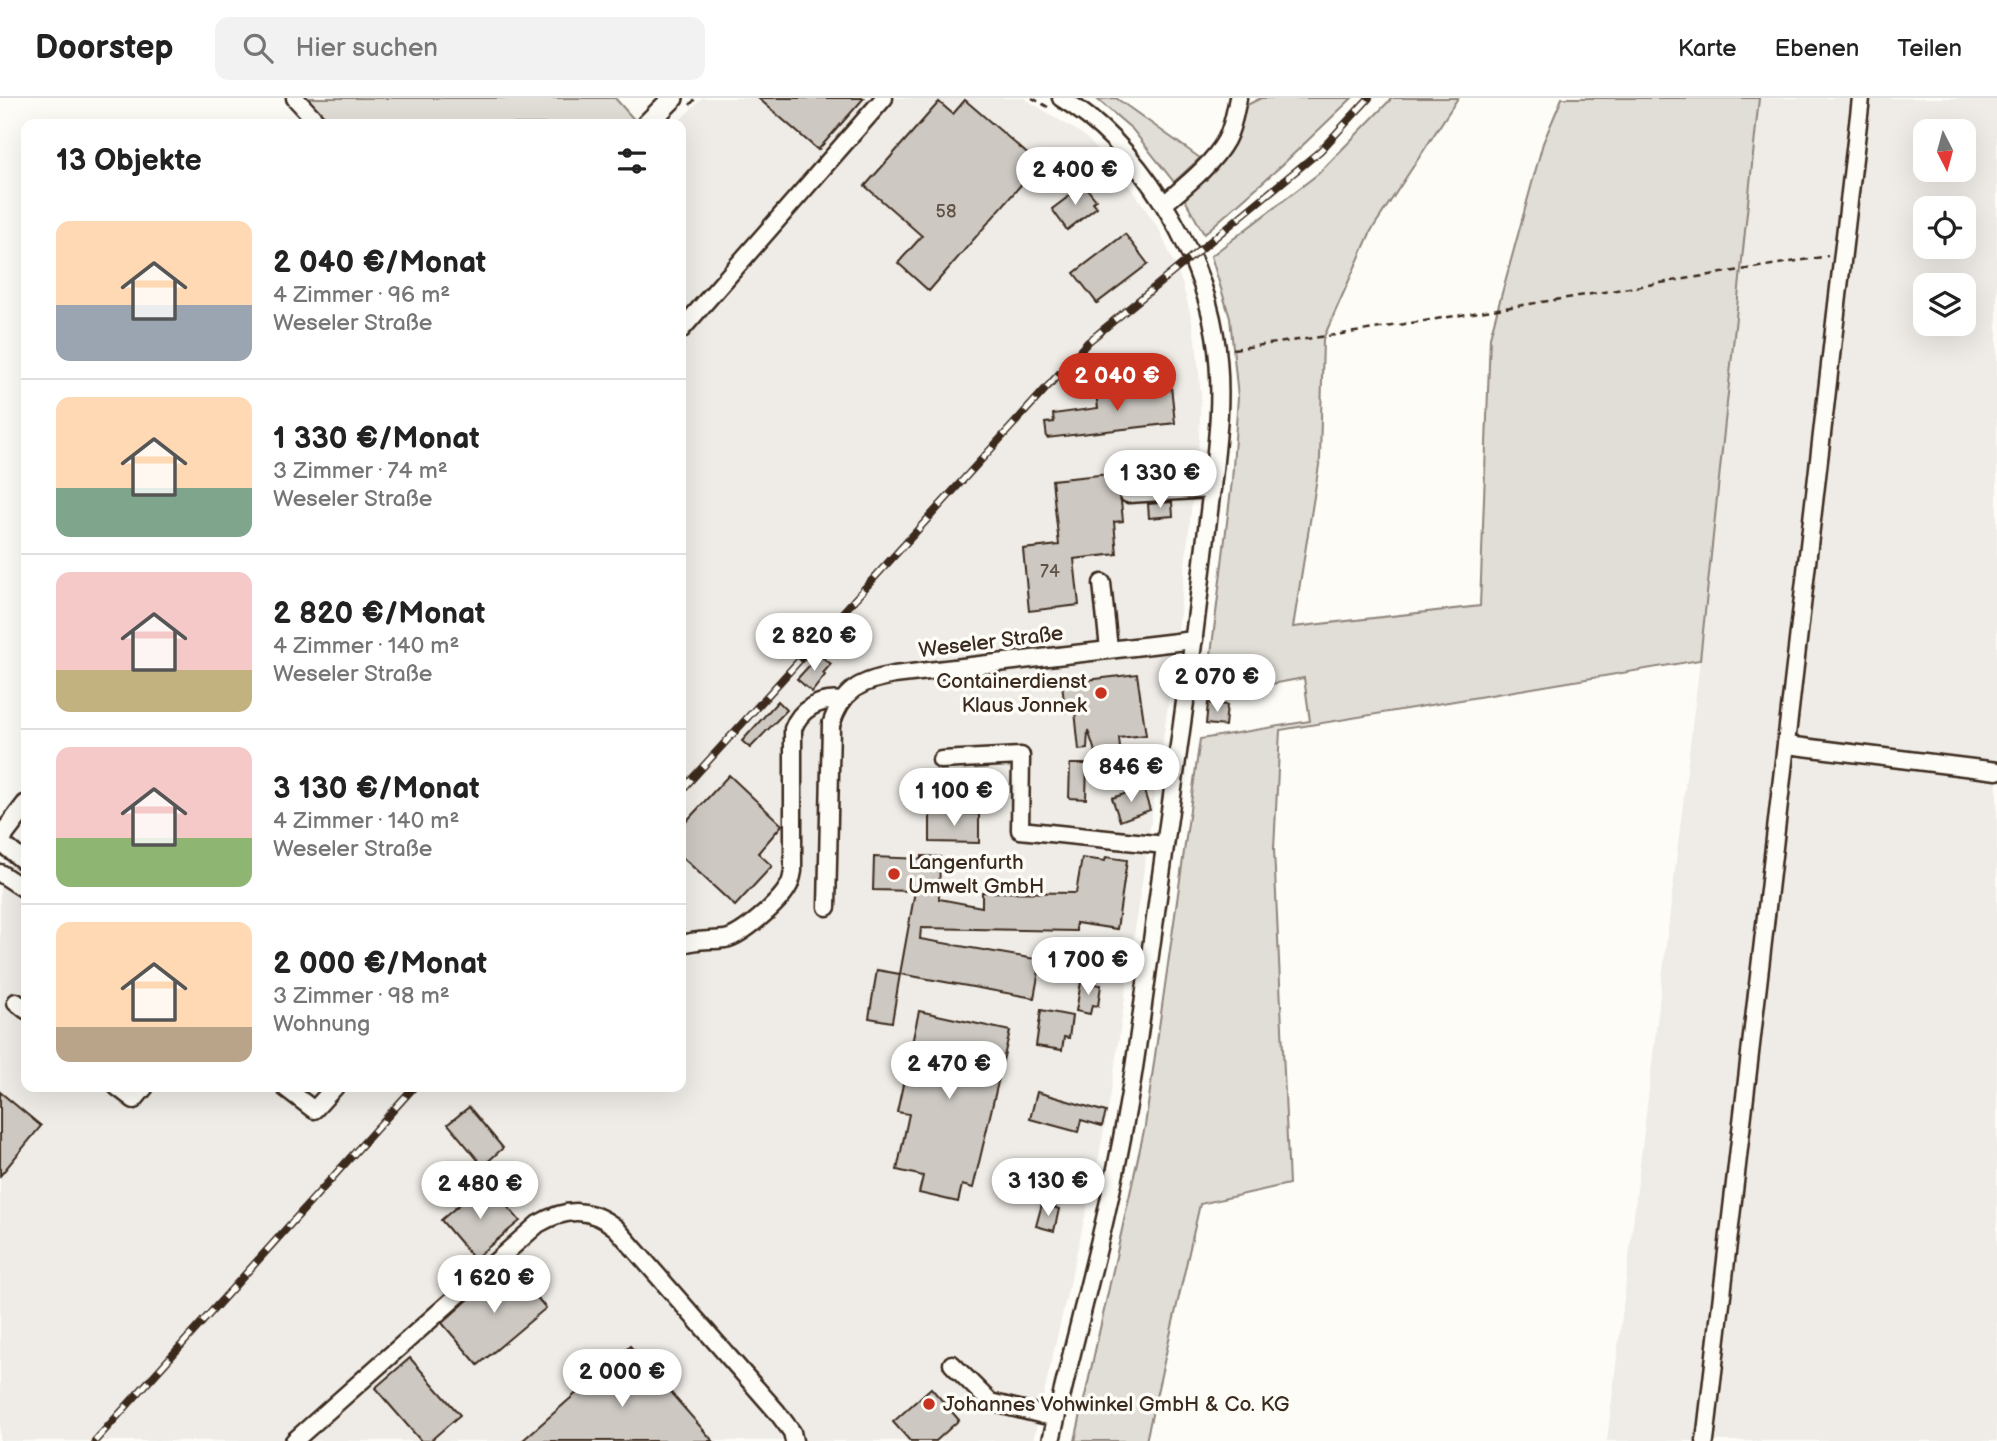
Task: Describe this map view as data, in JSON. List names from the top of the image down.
{
  "streets": {
    "street": ["Weseler Straße"]
  },
  "places": ["Containerdienst Klaus Jonnek", "Langenfurth Umwelt GmbH", "Johannes Vohwinkel GmbH & Co. KG"],
  "house_numbers": ["58", "74"],
  "north": "bottom",
  "page": {
    "header": "Doorstep",
    "search": "Hier suchen",
    "nav": ["Karte", "Ebenen", "Teilen"],
    "heading": "13 Objekte",
    "price": [
      "2 400 €",
      "2 040 €",
      "1 330 €",
      "2 820 €",
      "2 070 €",
      "846 €",
      "1 100 €",
      "1 700 €",
      "2 470 €",
      "3 130 €",
      "2 480 €",
      "1 620 €",
      "2 000 €"
    ],
    "list": [
      {
        "name": "2 040 €/Monat",
        "note": "4 Zimmer · 96 m² · Weseler Straße"
      },
      {
        "name": "1 330 €/Monat",
        "note": "3 Zimmer · 74 m² · Weseler Straße"
      },
      {
        "name": "2 820 €/Monat",
        "note": "4 Zimmer · 140 m² · Weseler Straße"
      },
      {
        "name": "3 130 €/Monat",
        "note": "4 Zimmer · 140 m² · Weseler Straße"
      },
      {
        "name": "2 000 €/Monat",
        "note": "3 Zimmer · 98 m² · Wohnung"
      }
    ]
  }
}
